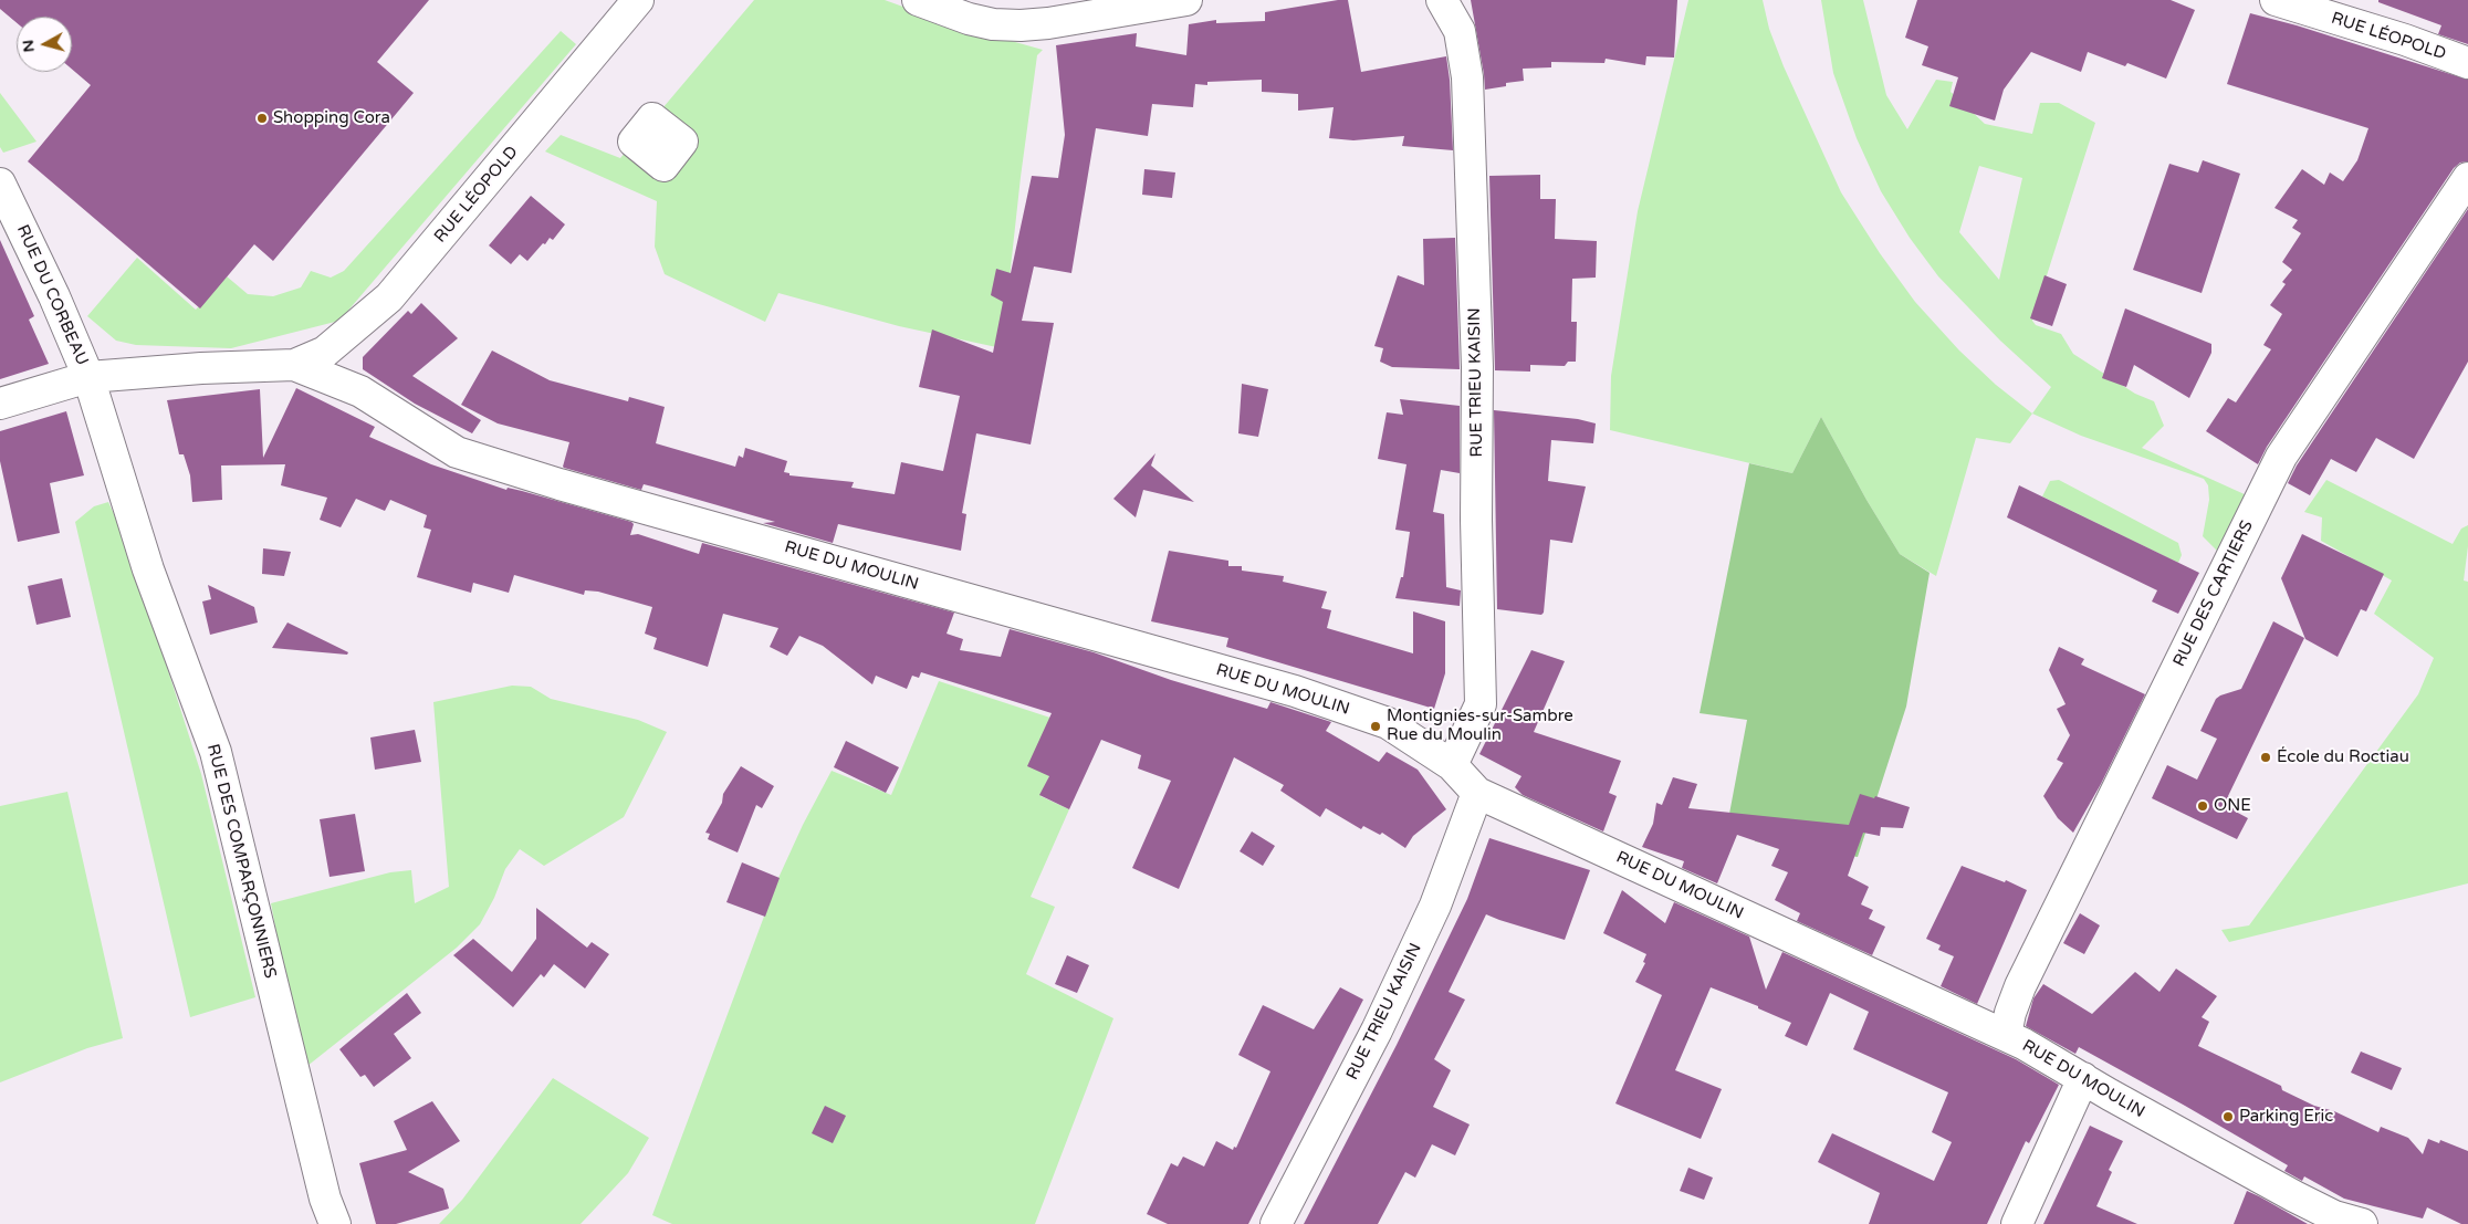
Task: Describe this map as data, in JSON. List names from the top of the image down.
{
  "streets": {
    "street": [
      "RUE LÉOPOLD",
      "RUE DU CORBEAU",
      "RUE TRIEU KAISIN",
      "RUE DU MOULIN",
      "RUE DES CARTIERS",
      "RUE DES COMPARÇONNIERS"
    ]
  },
  "crossings": [
    ["RUE LÉOPOLD", "RUE DU MOULIN"],
    ["RUE DU CORBEAU", "RUE DES COMPARÇONNIERS"],
    ["RUE TRIEU KAISIN", "RUE DU MOULIN"],
    ["RUE DU MOULIN", "RUE DES CARTIERS"]
  ],
  "places": [
    "Shopping Cora",
    "Montignies-sur-Sambre Rue du Moulin",
    "École du Roctiau",
    "ONE",
    "Parking Eric"
  ],
  "north": "left"
}
